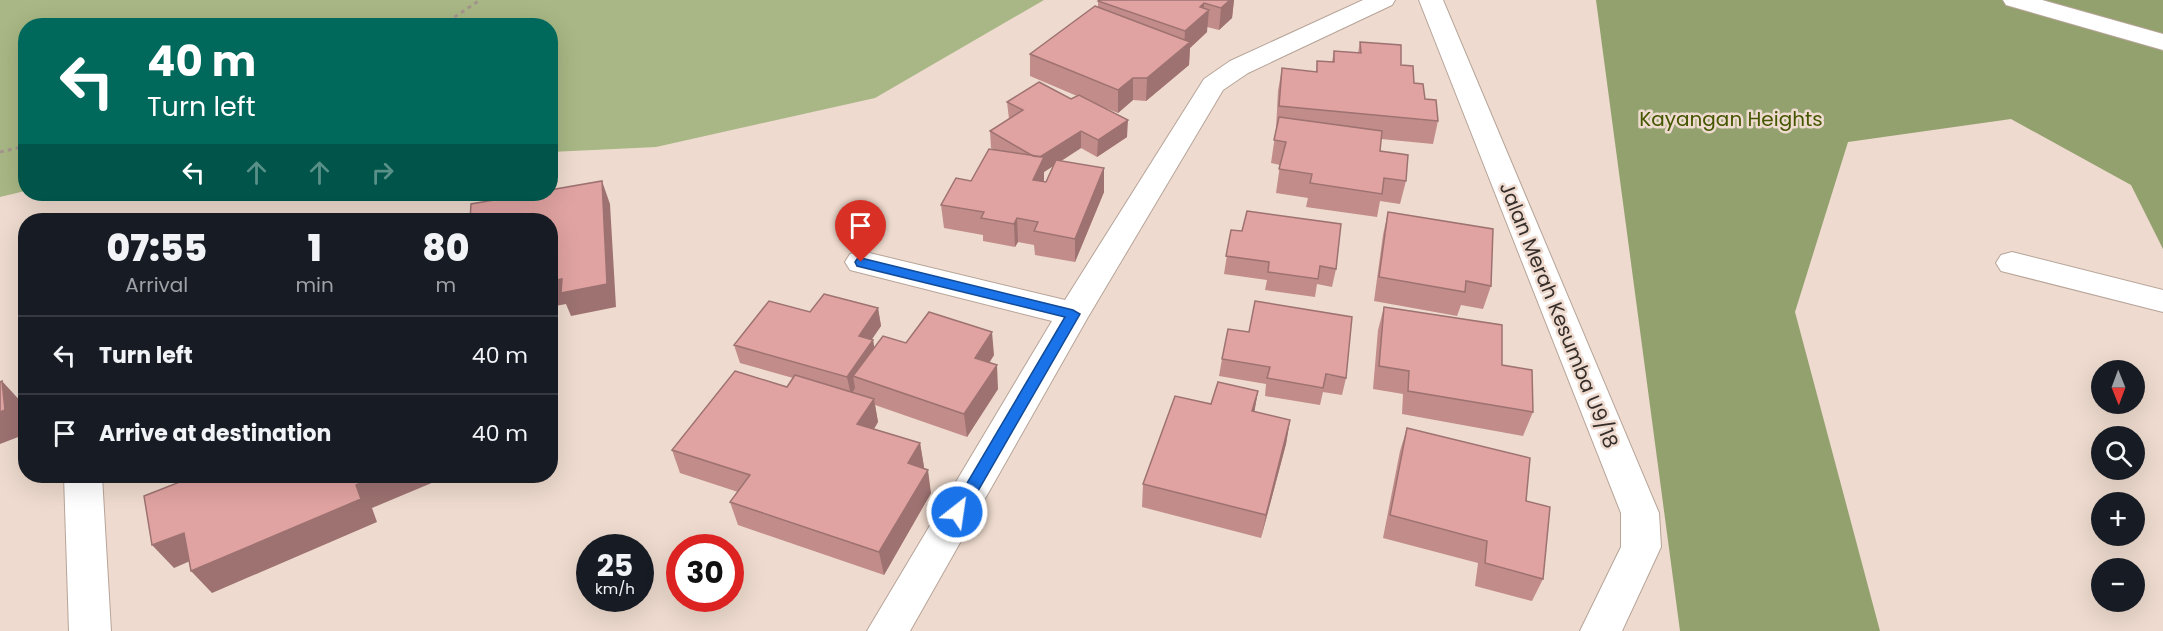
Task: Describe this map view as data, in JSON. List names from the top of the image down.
{
  "streets": {
    "street": ["Jalan Merah Kesumba U9/18"]
  },
  "parks": ["Kayangan Heights"],
  "north": "bottom",
  "page": {
    "turn": ["40 m", "Turn left"],
    "eta": [
      "07:55",
      "Arrival",
      "1",
      "min",
      "80",
      "m"
    ],
    "list": [
      {
        "name": "Turn left",
        "value": "40 m"
      },
      {
        "name": "Arrive at destination",
        "value": "40 m"
      }
    ],
    "map_buttons": ["+", "−"],
    "speed": "25 km/h",
    "limit": "30"
  }
}
